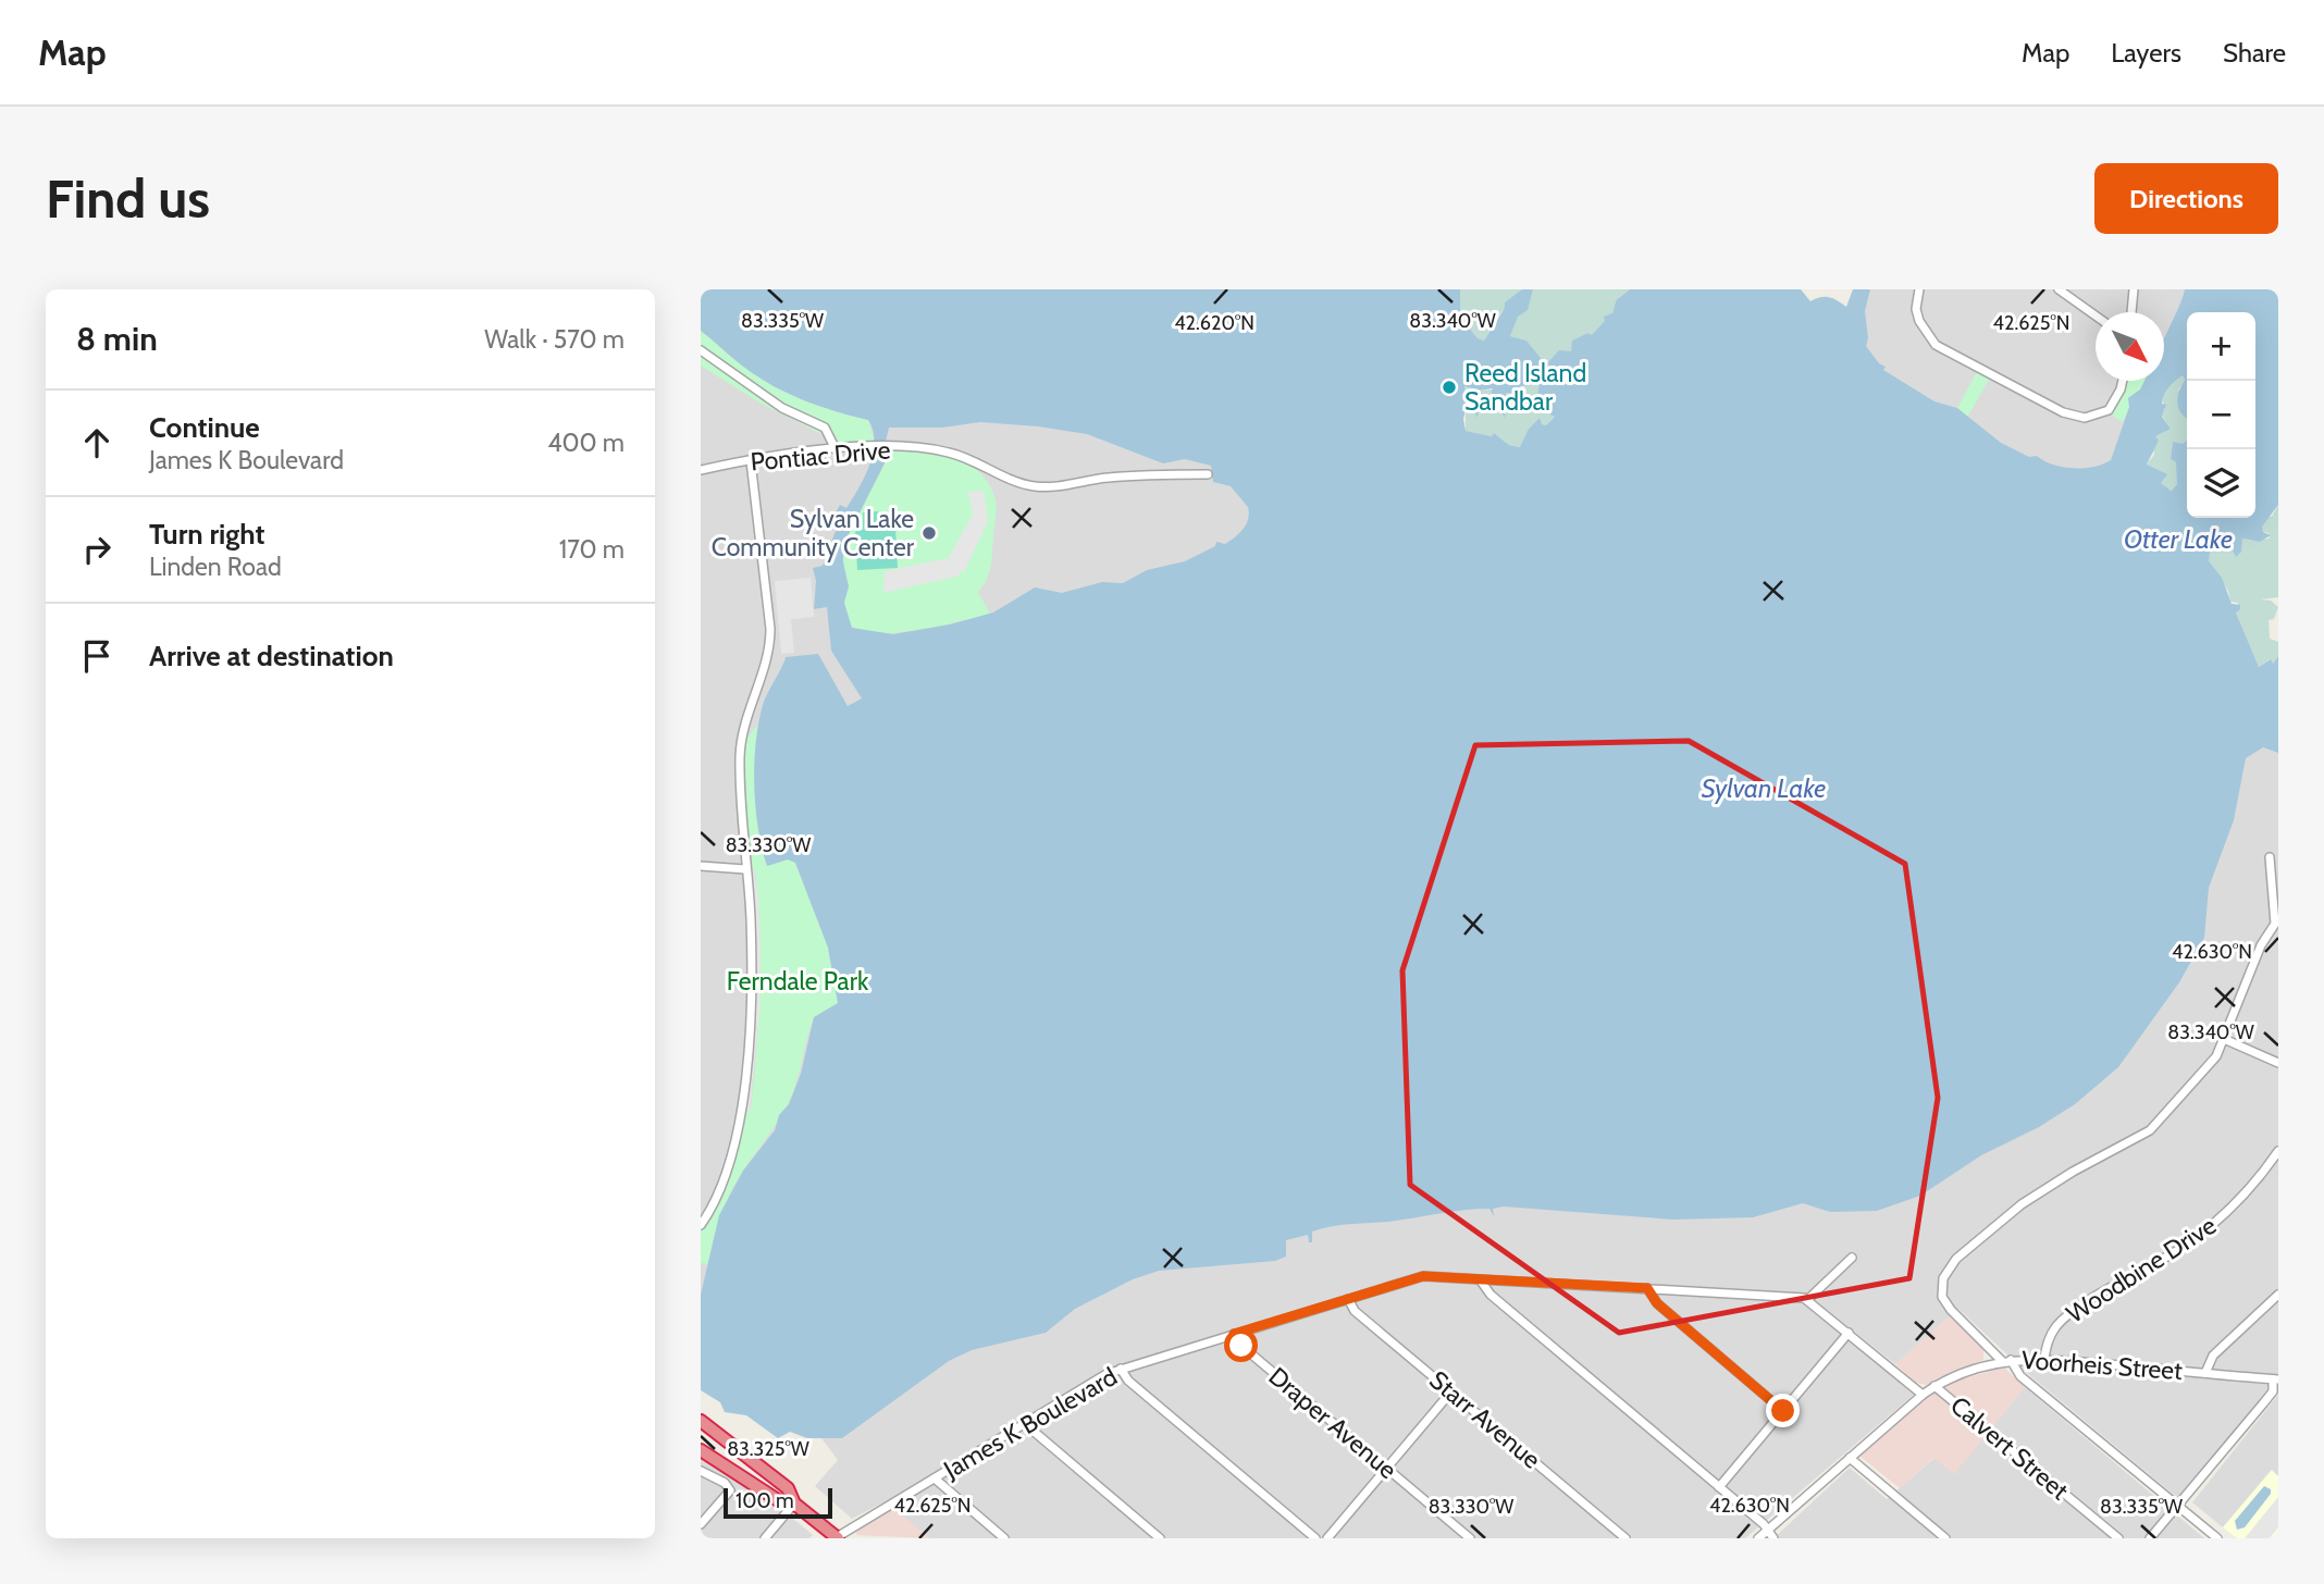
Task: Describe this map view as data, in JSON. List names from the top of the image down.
{
  "streets": {
    "street": [
      "Pontiac Drive",
      "Woodbine Drive",
      "Voorheis Street",
      "Starr Avenue",
      "James K Boulevard",
      "Draper Avenue",
      "Calvert Street"
    ]
  },
  "crossings": [
    ["Woodbine Drive", "Voorheis Street"],
    ["Voorheis Street", "Calvert Street"],
    ["Starr Avenue", "James K Boulevard"],
    ["James K Boulevard", "Draper Avenue"]
  ],
  "water": ["Otter Lake", "Sylvan Lake"],
  "parks": ["Ferndale Park"],
  "places": ["Reed Island Sandbar", "Sylvan Lake Community Center"],
  "scale_bar": "100 m",
  "north": "bottom right",
  "page": {
    "header": "Map",
    "nav": ["Map", "Layers", "Share"],
    "buttons": "Directions",
    "title": "Find us",
    "heading": ["8 min", "Walk · 570 m"],
    "map_buttons": ["+", "−"],
    "list": [
      ["Continue", "James K Boulevard", "400 m"],
      ["Turn right", "Linden Road", "170 m"],
      "Arrive at destination"
    ],
    "scale": "100 m"
  },
  "coordinates": [
    "83.335°W",
    "83.340°W",
    "42.620°N",
    "42.625°N",
    "83.330°W",
    "42.630°N",
    "83.325°W"
  ]
}
